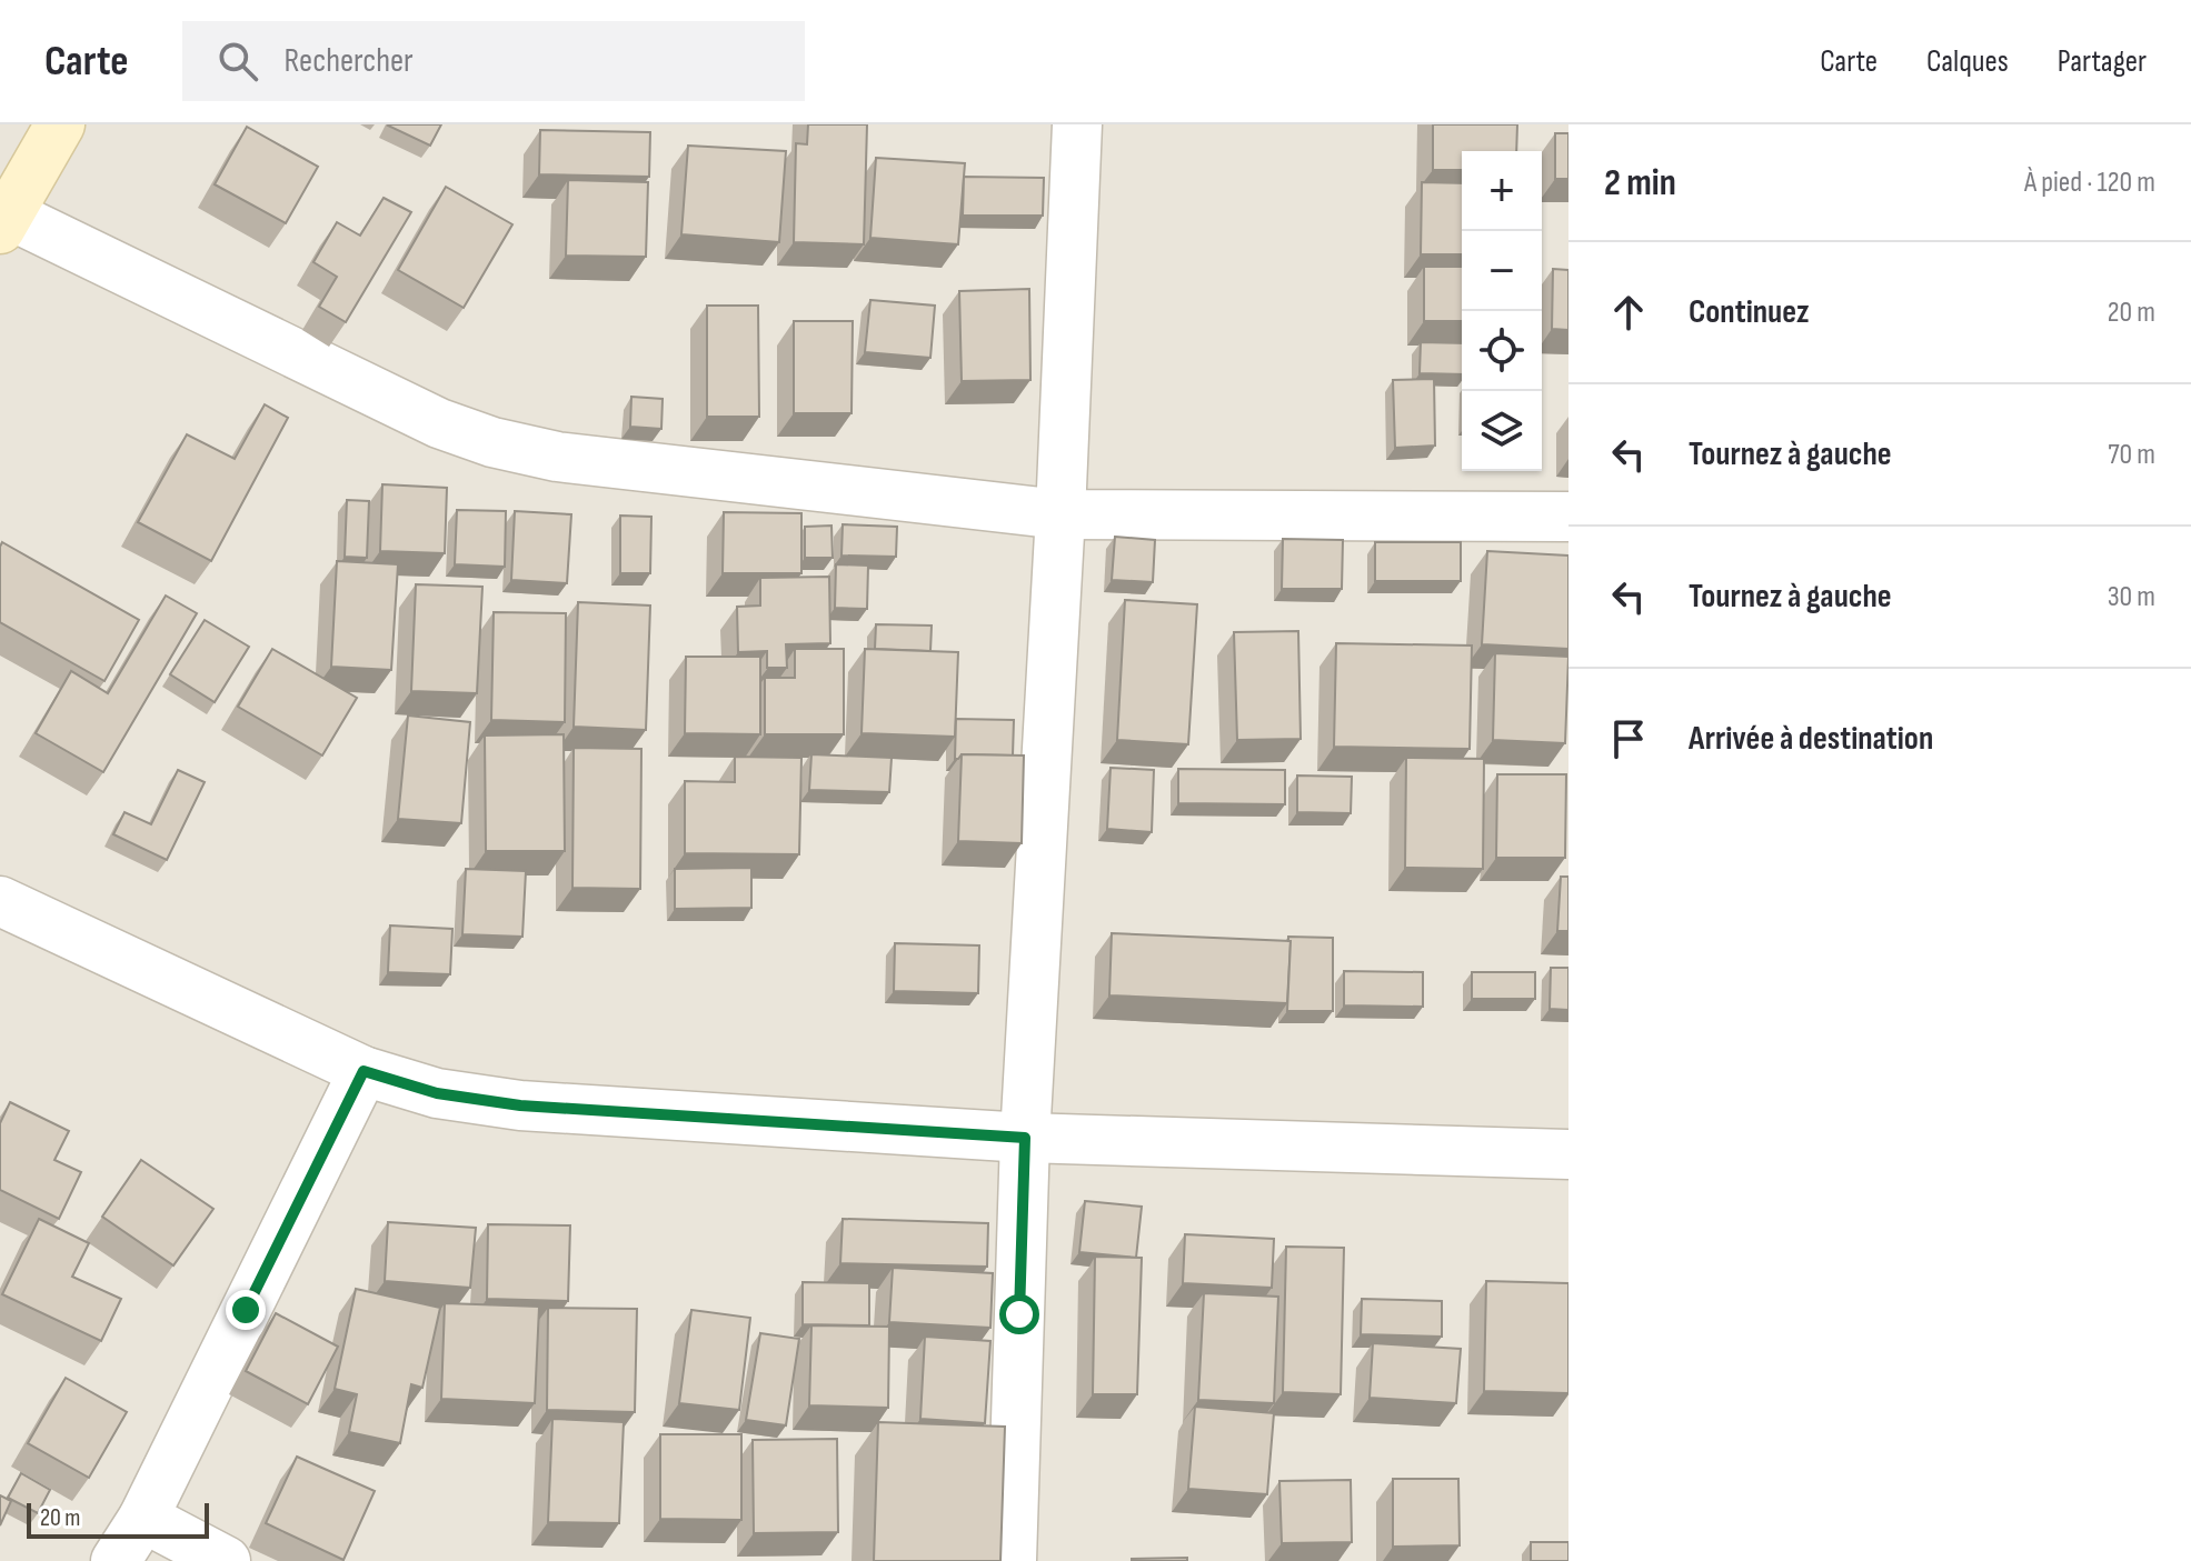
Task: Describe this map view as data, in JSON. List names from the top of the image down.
{
  "scale_bar": "20 m",
  "page": {
    "header": "Carte",
    "search": "Rechercher",
    "nav": ["Carte", "Calques", "Partager"],
    "heading": ["2 min", "À pied · 120 m"],
    "map_buttons": ["+", "−"],
    "list": [
      ["Continuez", "20 m"],
      ["Tournez à gauche", "70 m"],
      ["Tournez à gauche", "30 m"],
      "Arrivée à destination"
    ],
    "scale": "20 m"
  }
}
